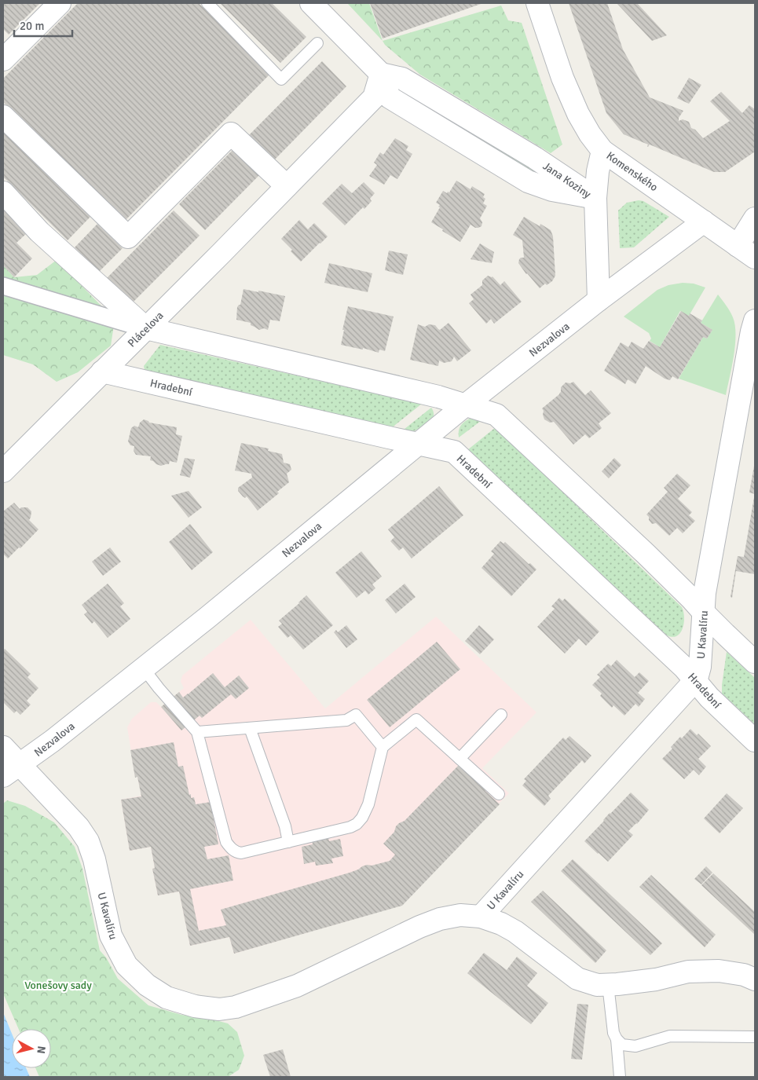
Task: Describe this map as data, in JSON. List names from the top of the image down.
{
  "streets": {
    "street": [
      "Komenského",
      "Jana Koziny",
      "Plácelova",
      "Nezvalova",
      "Hradební",
      "U Kavalíru"
    ]
  },
  "crossings": [
    ["Komenského", "Nezvalova"],
    ["Jana Koziny", "Plácelova"],
    ["Plácelova", "Hradební"],
    ["Nezvalova", "Hradební"],
    ["Nezvalova", "U Kavalíru"],
    ["Hradební", "U Kavalíru"]
  ],
  "parks": ["Vonešovy sady"],
  "scale_bar": "20 m",
  "north": "right"
}
